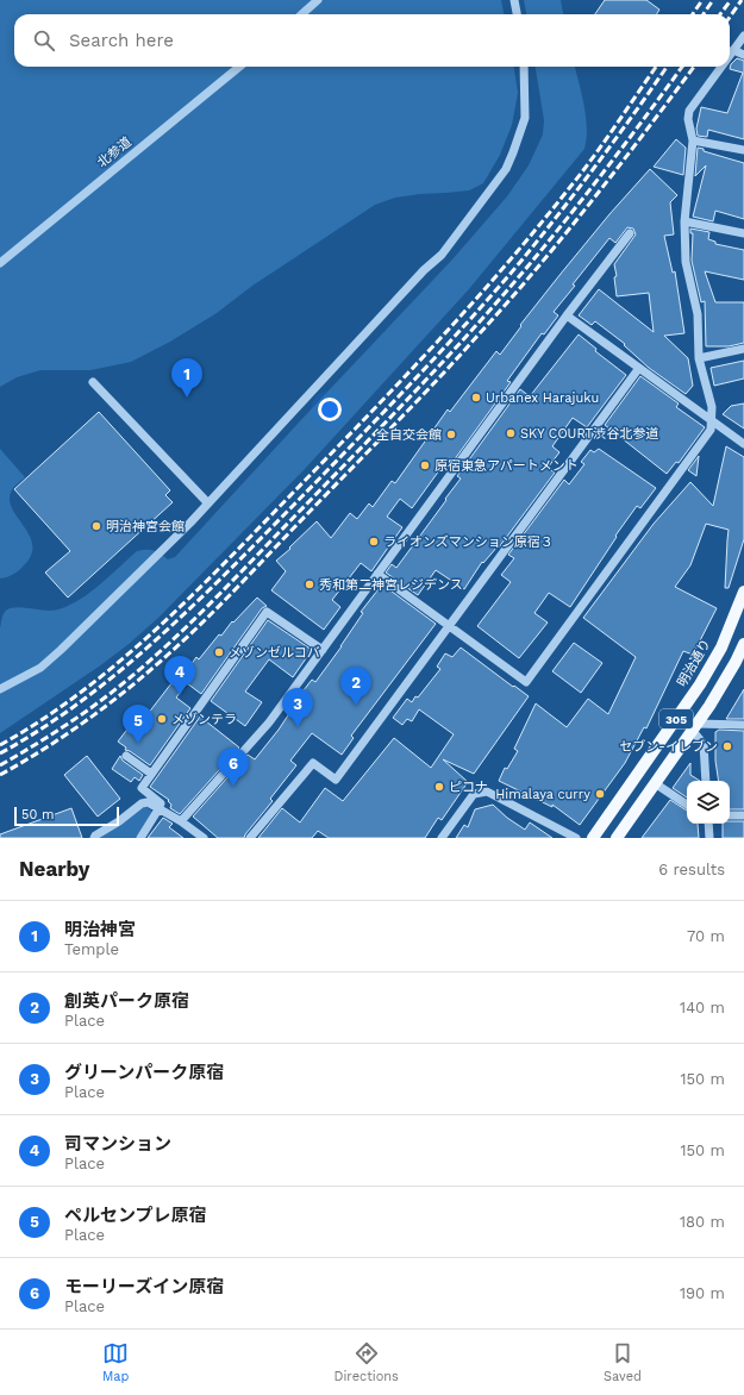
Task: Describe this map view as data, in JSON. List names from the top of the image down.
{
  "streets": {
    "main road": ["明治通り", "305"],
    "street": ["北参道"]
  },
  "places": [
    "Urbanex Harajuku",
    "SKY COURT渋谷北参道",
    "全自交会館",
    "原宿東急アパートメント",
    "明治神宮会館",
    "ライオンズマンション原宿３",
    "秀和第二神宮レジデンス",
    "メゾンゼルコバ",
    "メゾンテラ",
    "セブン-イレブン",
    "ピコナ",
    "Himalaya curry"
  ],
  "scale_bar": "50 m",
  "page": {
    "search": "Search here",
    "pins": [
      "1",
      "4",
      "2",
      "3",
      "5",
      "6"
    ],
    "scale": "50 m",
    "heading": ["Nearby", "6 results"],
    "list": [
      {
        "mark": "1",
        "name": "明治神宮",
        "note": "Temple",
        "value": "70 m"
      },
      {
        "mark": "2",
        "name": "創英パーク原宿",
        "note": "Place",
        "value": "140 m"
      },
      {
        "mark": "3",
        "name": "グリーンパーク原宿",
        "note": "Place",
        "value": "150 m"
      },
      {
        "mark": "4",
        "name": "司マンション",
        "note": "Place",
        "value": "150 m"
      },
      {
        "mark": "5",
        "name": "ペルセンプレ原宿",
        "note": "Place",
        "value": "180 m"
      },
      {
        "mark": "6",
        "name": "モーリーズイン原宿",
        "note": "Place",
        "value": "190 m"
      }
    ],
    "nav": ["Map", "Directions", "Saved"]
  }
}
